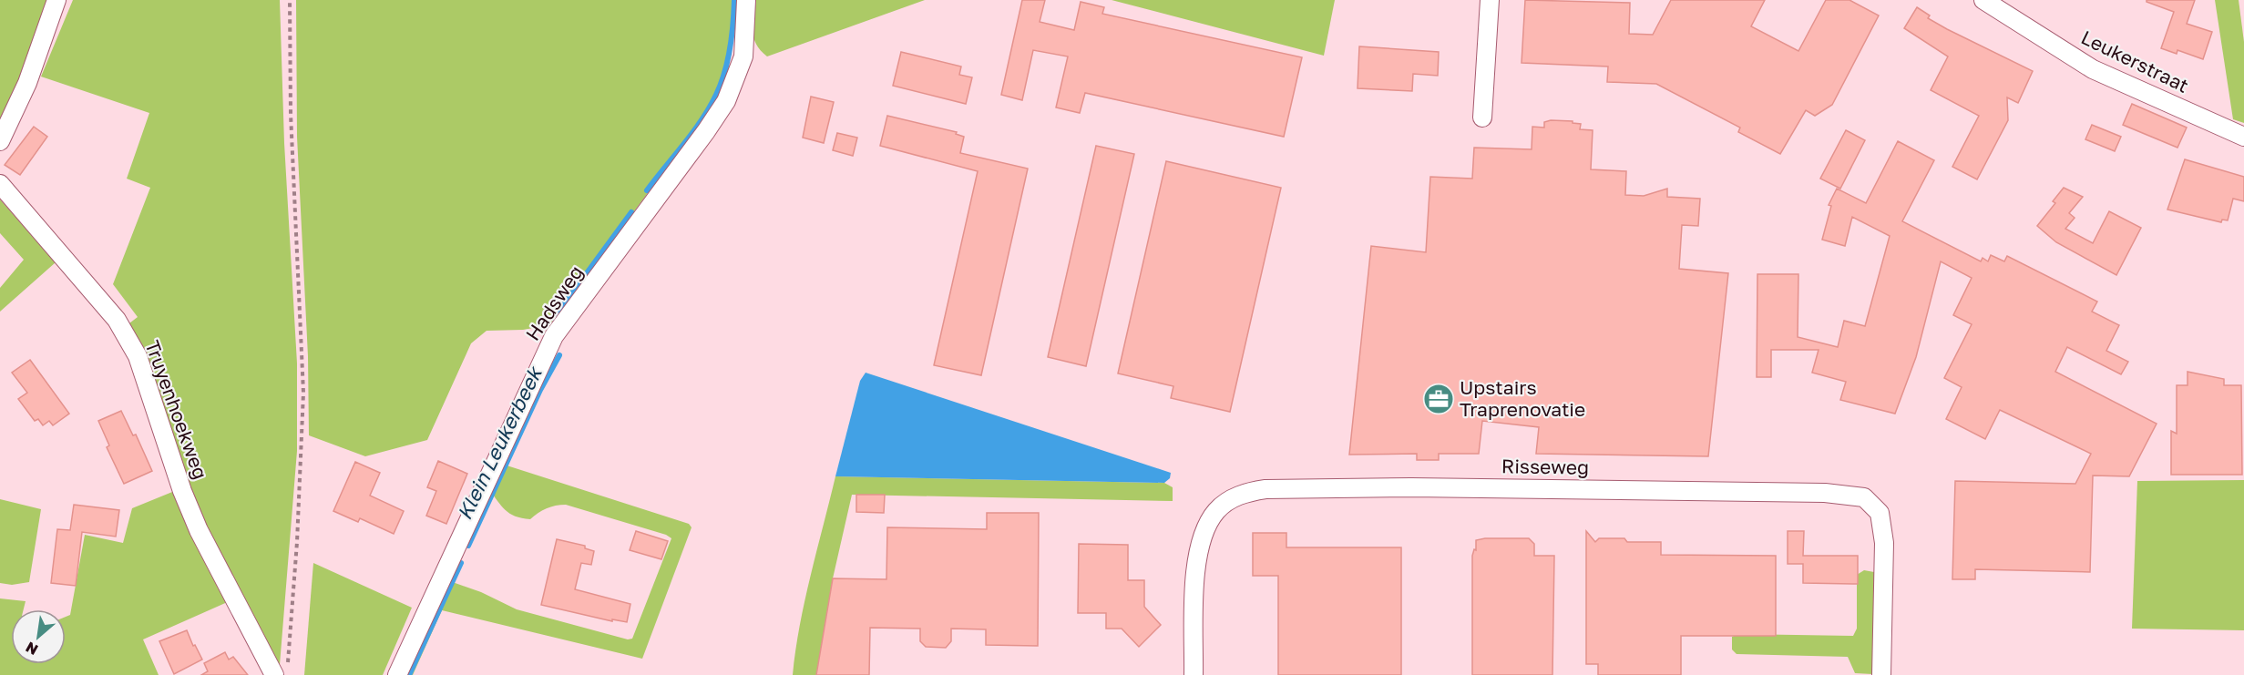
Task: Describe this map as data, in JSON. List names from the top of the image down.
{
  "streets": {
    "street": [
      "Leukerstraat",
      "Hadsweg",
      "Truyenhoekweg",
      "Risseweg"
    ]
  },
  "water": ["Klein Leukerbeek"],
  "places": {
    "office": ["Upstairs Traprenovatie"]
  },
  "north": "bottom left"
}
